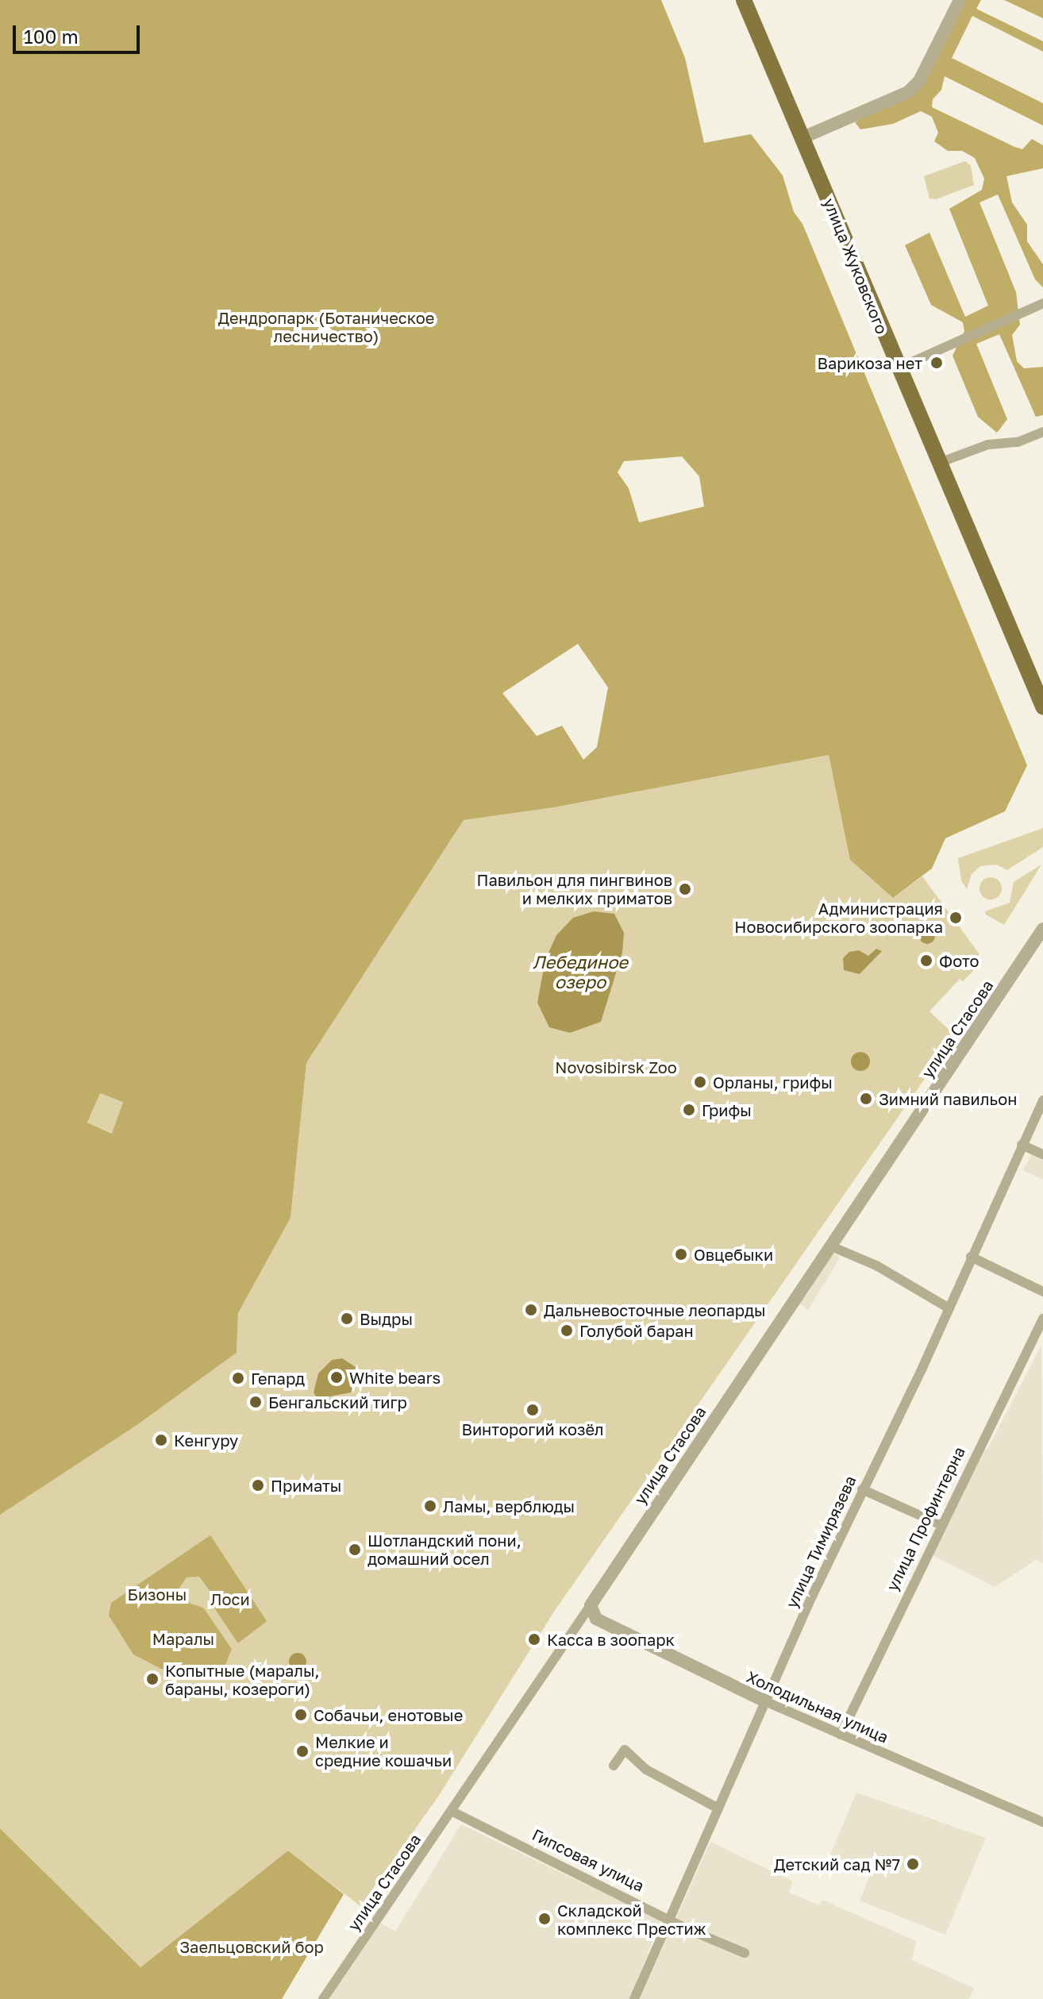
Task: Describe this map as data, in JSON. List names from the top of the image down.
{
  "streets": {
    "main road": ["улица Жуковского"],
    "street": [
      "улица Стасова",
      "улица Профинтерна",
      "улица Тимирязева",
      "Холодильная улица",
      "Гипсовая улица"
    ]
  },
  "crossings": [
    ["улица Стасова", "Холодильная улица"],
    ["улица Стасова", "Гипсовая улица"],
    ["улица Профинтерна", "Холодильная улица"],
    ["улица Тимирязева", "Холодильная улица"],
    ["улица Тимирязева", "Гипсовая улица"]
  ],
  "water": ["Лебединое озеро"],
  "parks": [
    "Дендропарк (Ботаническое лесничество)",
    "Novosibirsk Zoo",
    "Бизоны",
    "Лоси",
    "Маралы",
    "Заельцовский бор"
  ],
  "places": [
    "Варикоза нет",
    "Павильон для пингвинов и мелких приматов",
    "Администрация Новосибирского зоопарка",
    "Фото",
    "Орланы, грифы",
    "Зимний павильон",
    "Грифы",
    "Овцебыки",
    "Дальневосточные леопарды",
    "Выдры",
    "Голубой баран",
    "White bears",
    "Гепард",
    "Бенгальский тигр",
    "Винторогий козёл",
    "Кенгуру",
    "Приматы",
    "Ламы, верблюды",
    "Шотландский пони, домашний осел",
    "Касса в зоопарк",
    "Копытные (маралы, бараны, козероги)",
    "Собачьи, енотовые",
    "Мелкие и средние кошачьи",
    "Детский сад №7",
    "Складской комплекс Престиж"
  ],
  "scale_bar": "100 m"
}
